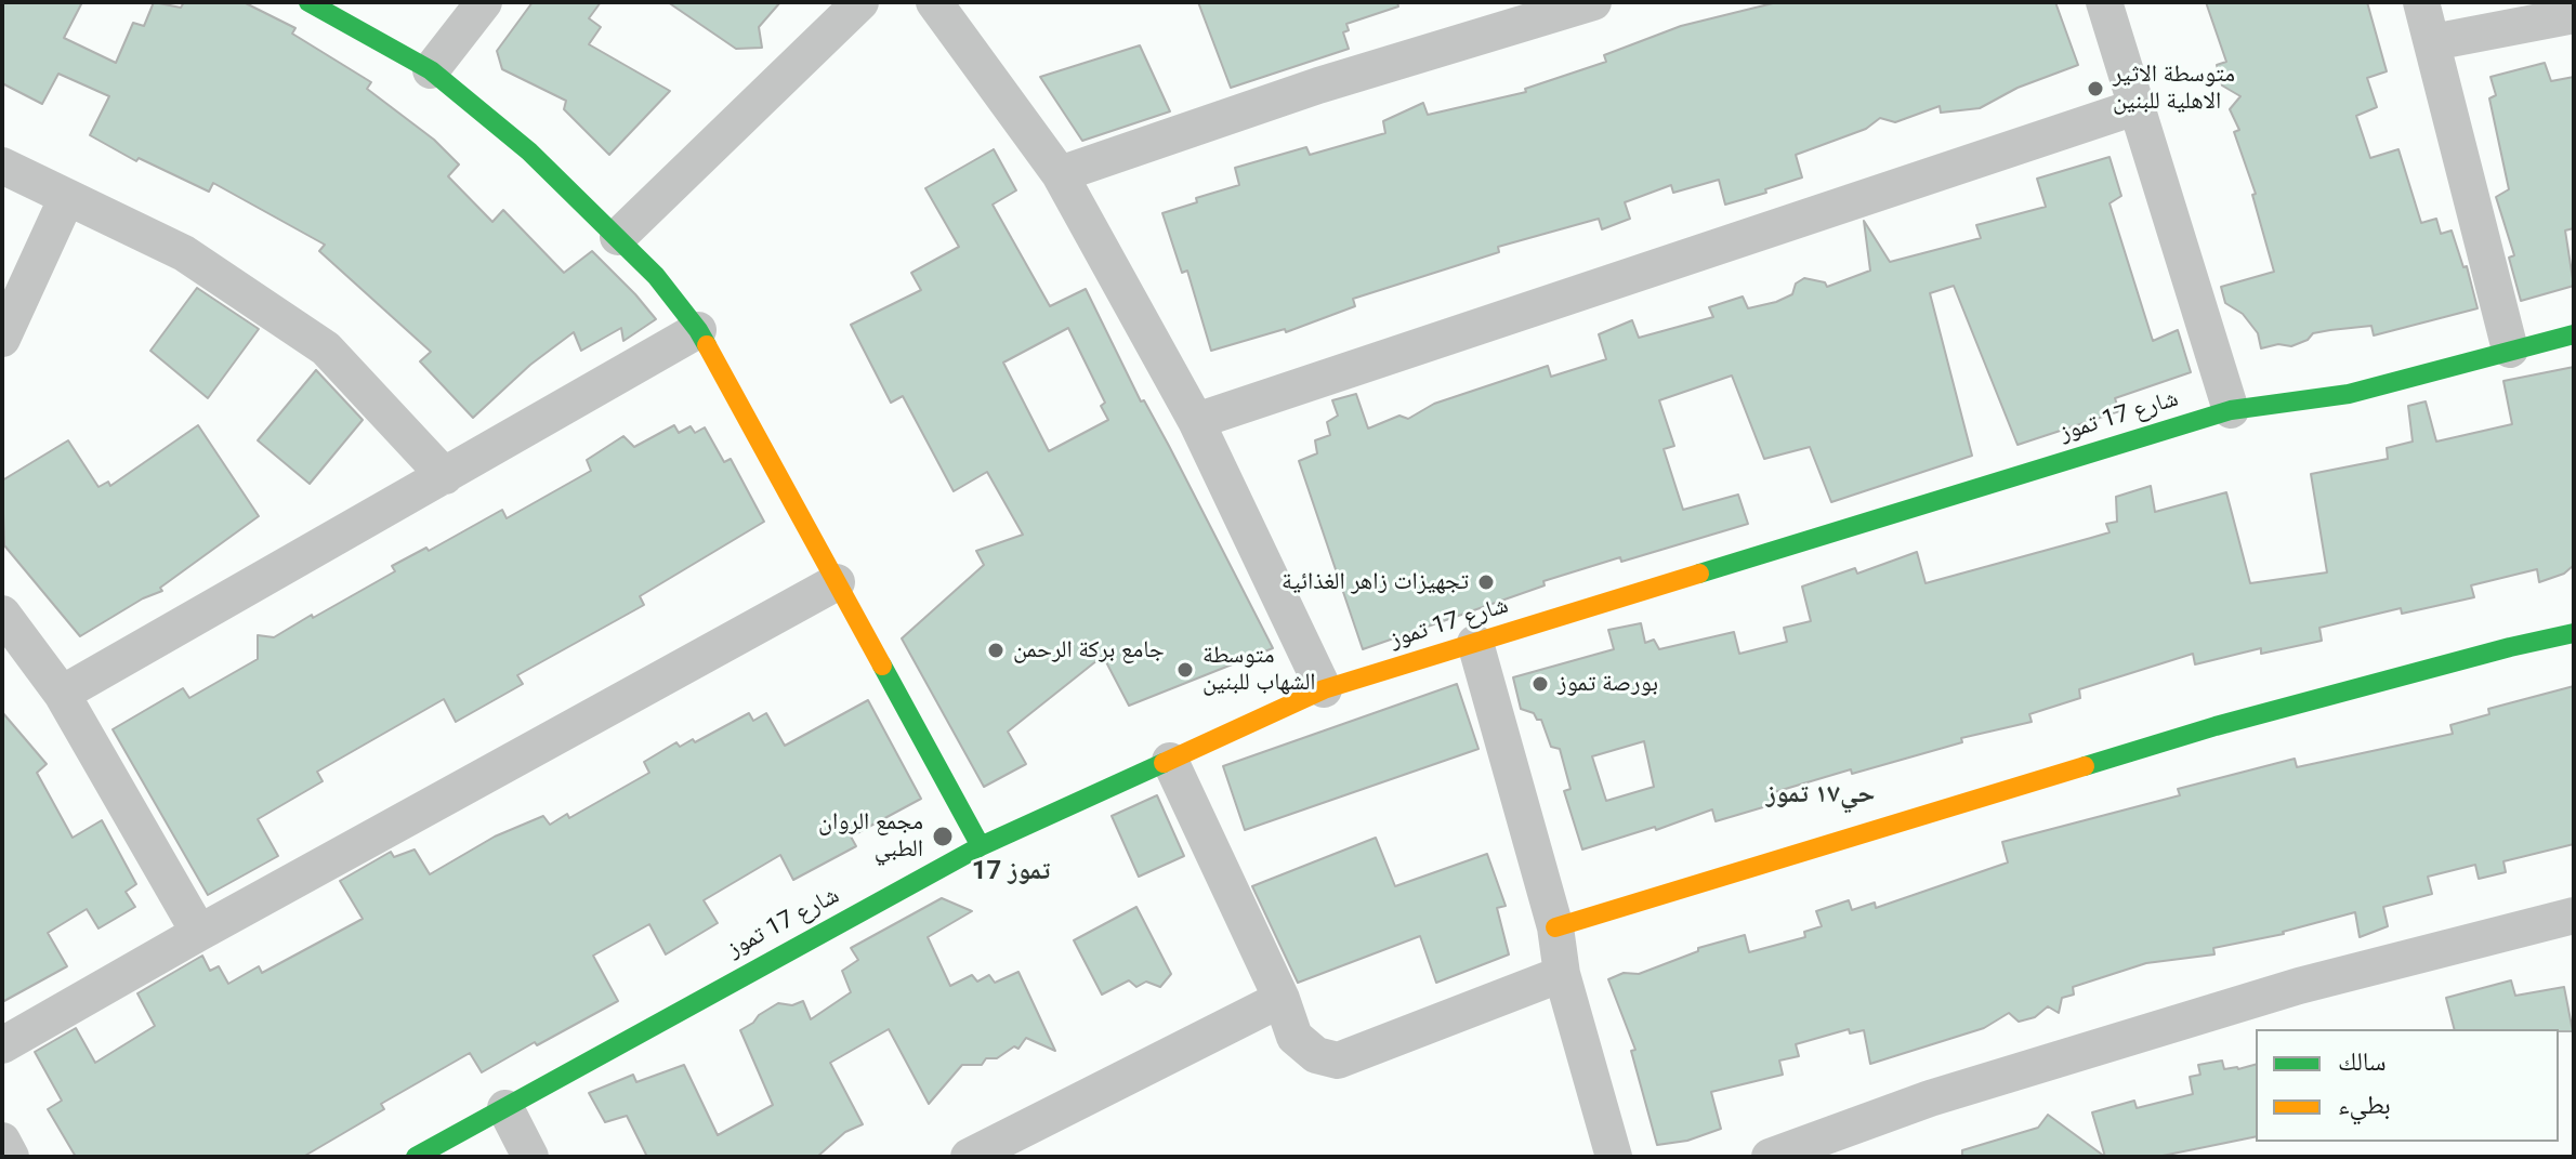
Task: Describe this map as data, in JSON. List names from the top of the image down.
{
  "streets": {
    "street": ["شارع 17 تموز"]
  },
  "districts": ["حي۱۷ تموز", "17 تموز"],
  "places": [
    "متوسطة الاثير الاهلية للبنين",
    "تجهيزات زاهر الغذائية",
    "جامع بركة الرحمن",
    "متوسطة الشهاب للبنين",
    "بورصة تموز",
    "مجمع الروان الطبي"
  ],
  "legend": ["سالك", "بطيء"]
}
